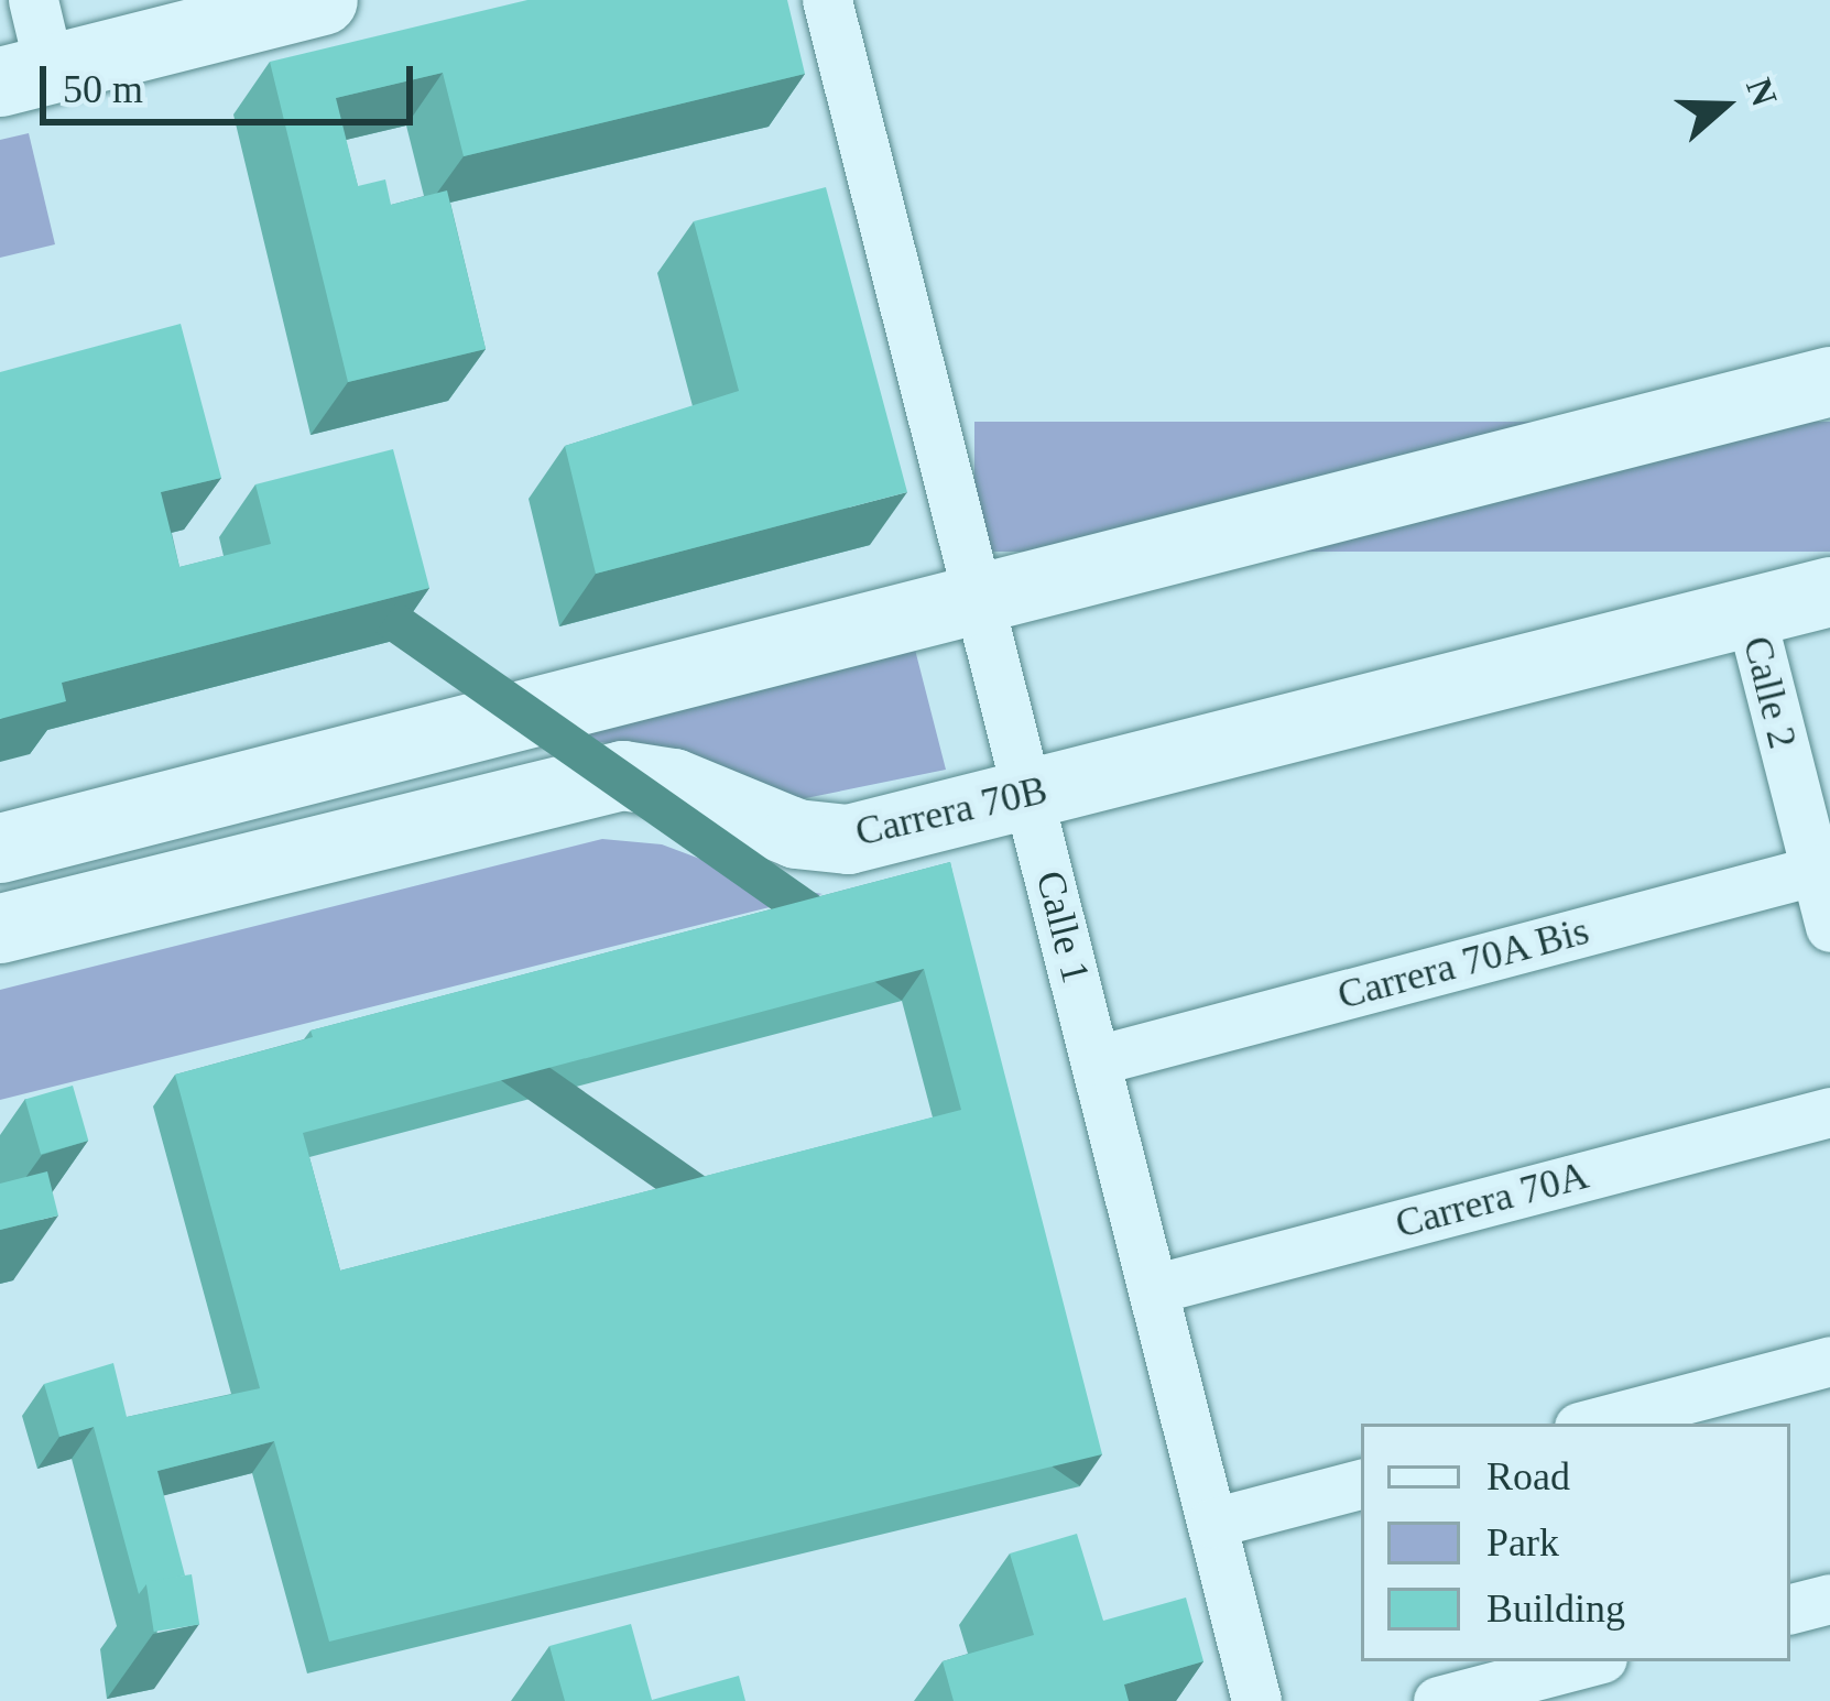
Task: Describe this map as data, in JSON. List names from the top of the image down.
{
  "streets": {
    "street": [
      "Calle 2",
      "Carrera 70B",
      "Calle 1",
      "Carrera 70A Bis",
      "Carrera 70A"
    ]
  },
  "crossings": [
    ["Calle 2", "Carrera 70B"],
    ["Calle 2", "Carrera 70A Bis"],
    ["Carrera 70B", "Calle 1"],
    ["Calle 1", "Carrera 70A Bis"],
    ["Calle 1", "Carrera 70A"]
  ],
  "legend": ["Road", "Park", "Building"],
  "scale_bar": "50 m",
  "north": "right"
}
